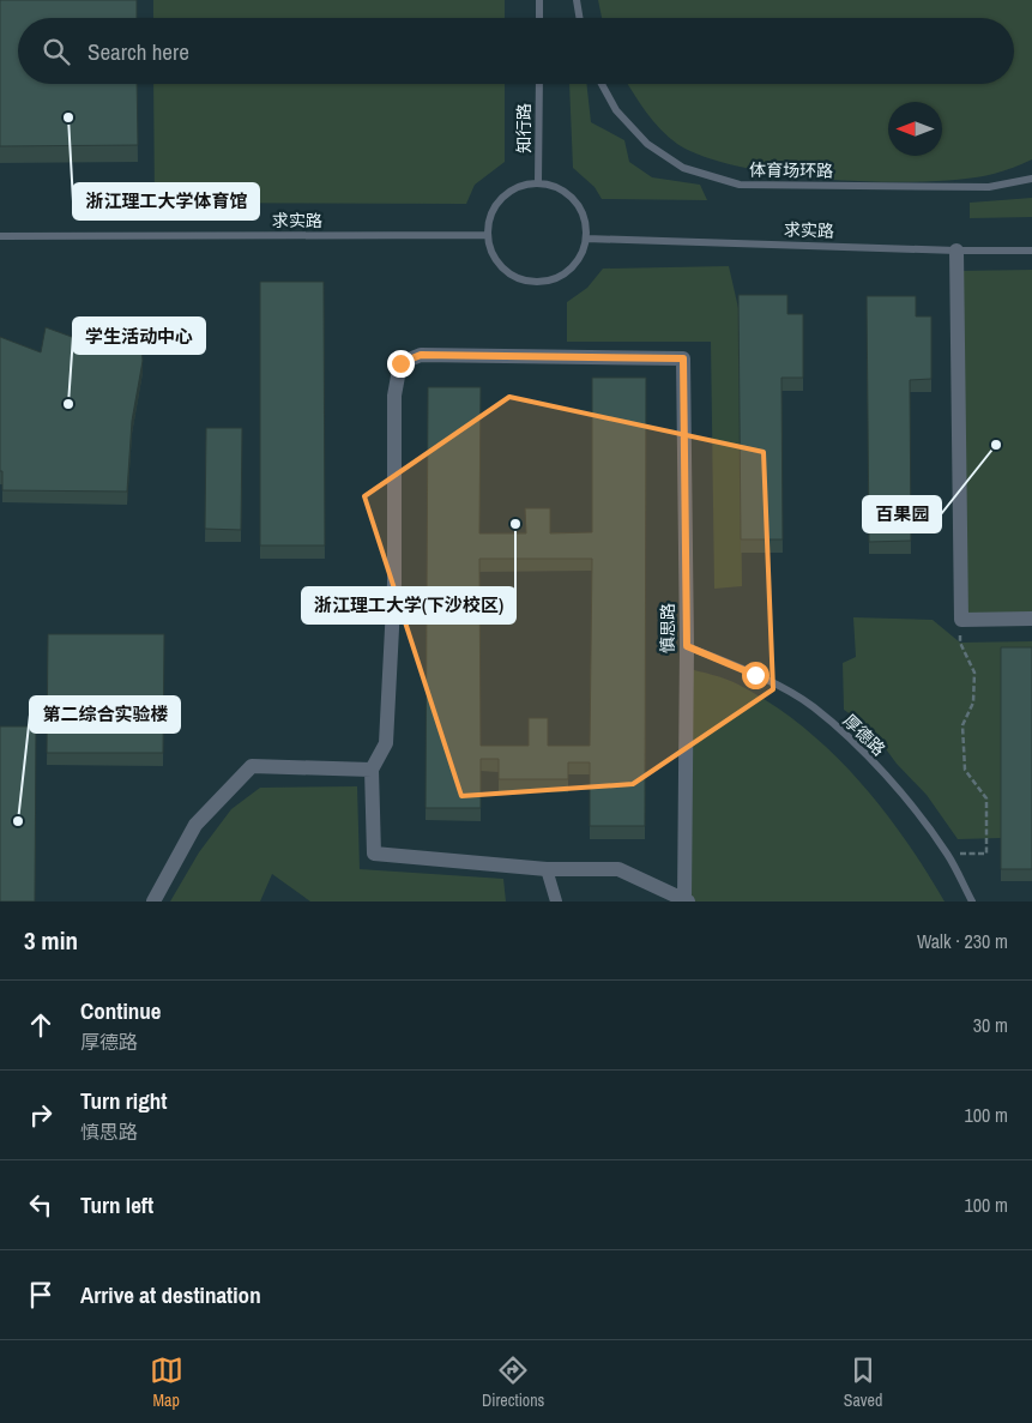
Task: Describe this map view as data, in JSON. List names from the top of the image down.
{
  "streets": {
    "street": ["慎思路"],
    "lane": [
      "知行路",
      "体育场环路",
      "求实路",
      "厚德路"
    ]
  },
  "crossings": [
    ["知行路", "求实路"],
    ["慎思路", "厚德路"]
  ],
  "places": [
    "浙江理工大学体育馆",
    "学生活动中心",
    "百果园",
    "浙江理工大学(下沙校区)",
    "第二综合实验楼"
  ],
  "north": "left",
  "page": {
    "search": "Search here",
    "heading": ["3 min", "Walk · 230 m"],
    "list": [
      ["Continue", "厚德路", "30 m"],
      ["Turn right", "慎思路", "100 m"],
      ["Turn left", "100 m"],
      "Arrive at destination"
    ],
    "nav": ["Map", "Directions", "Saved"]
  }
}
